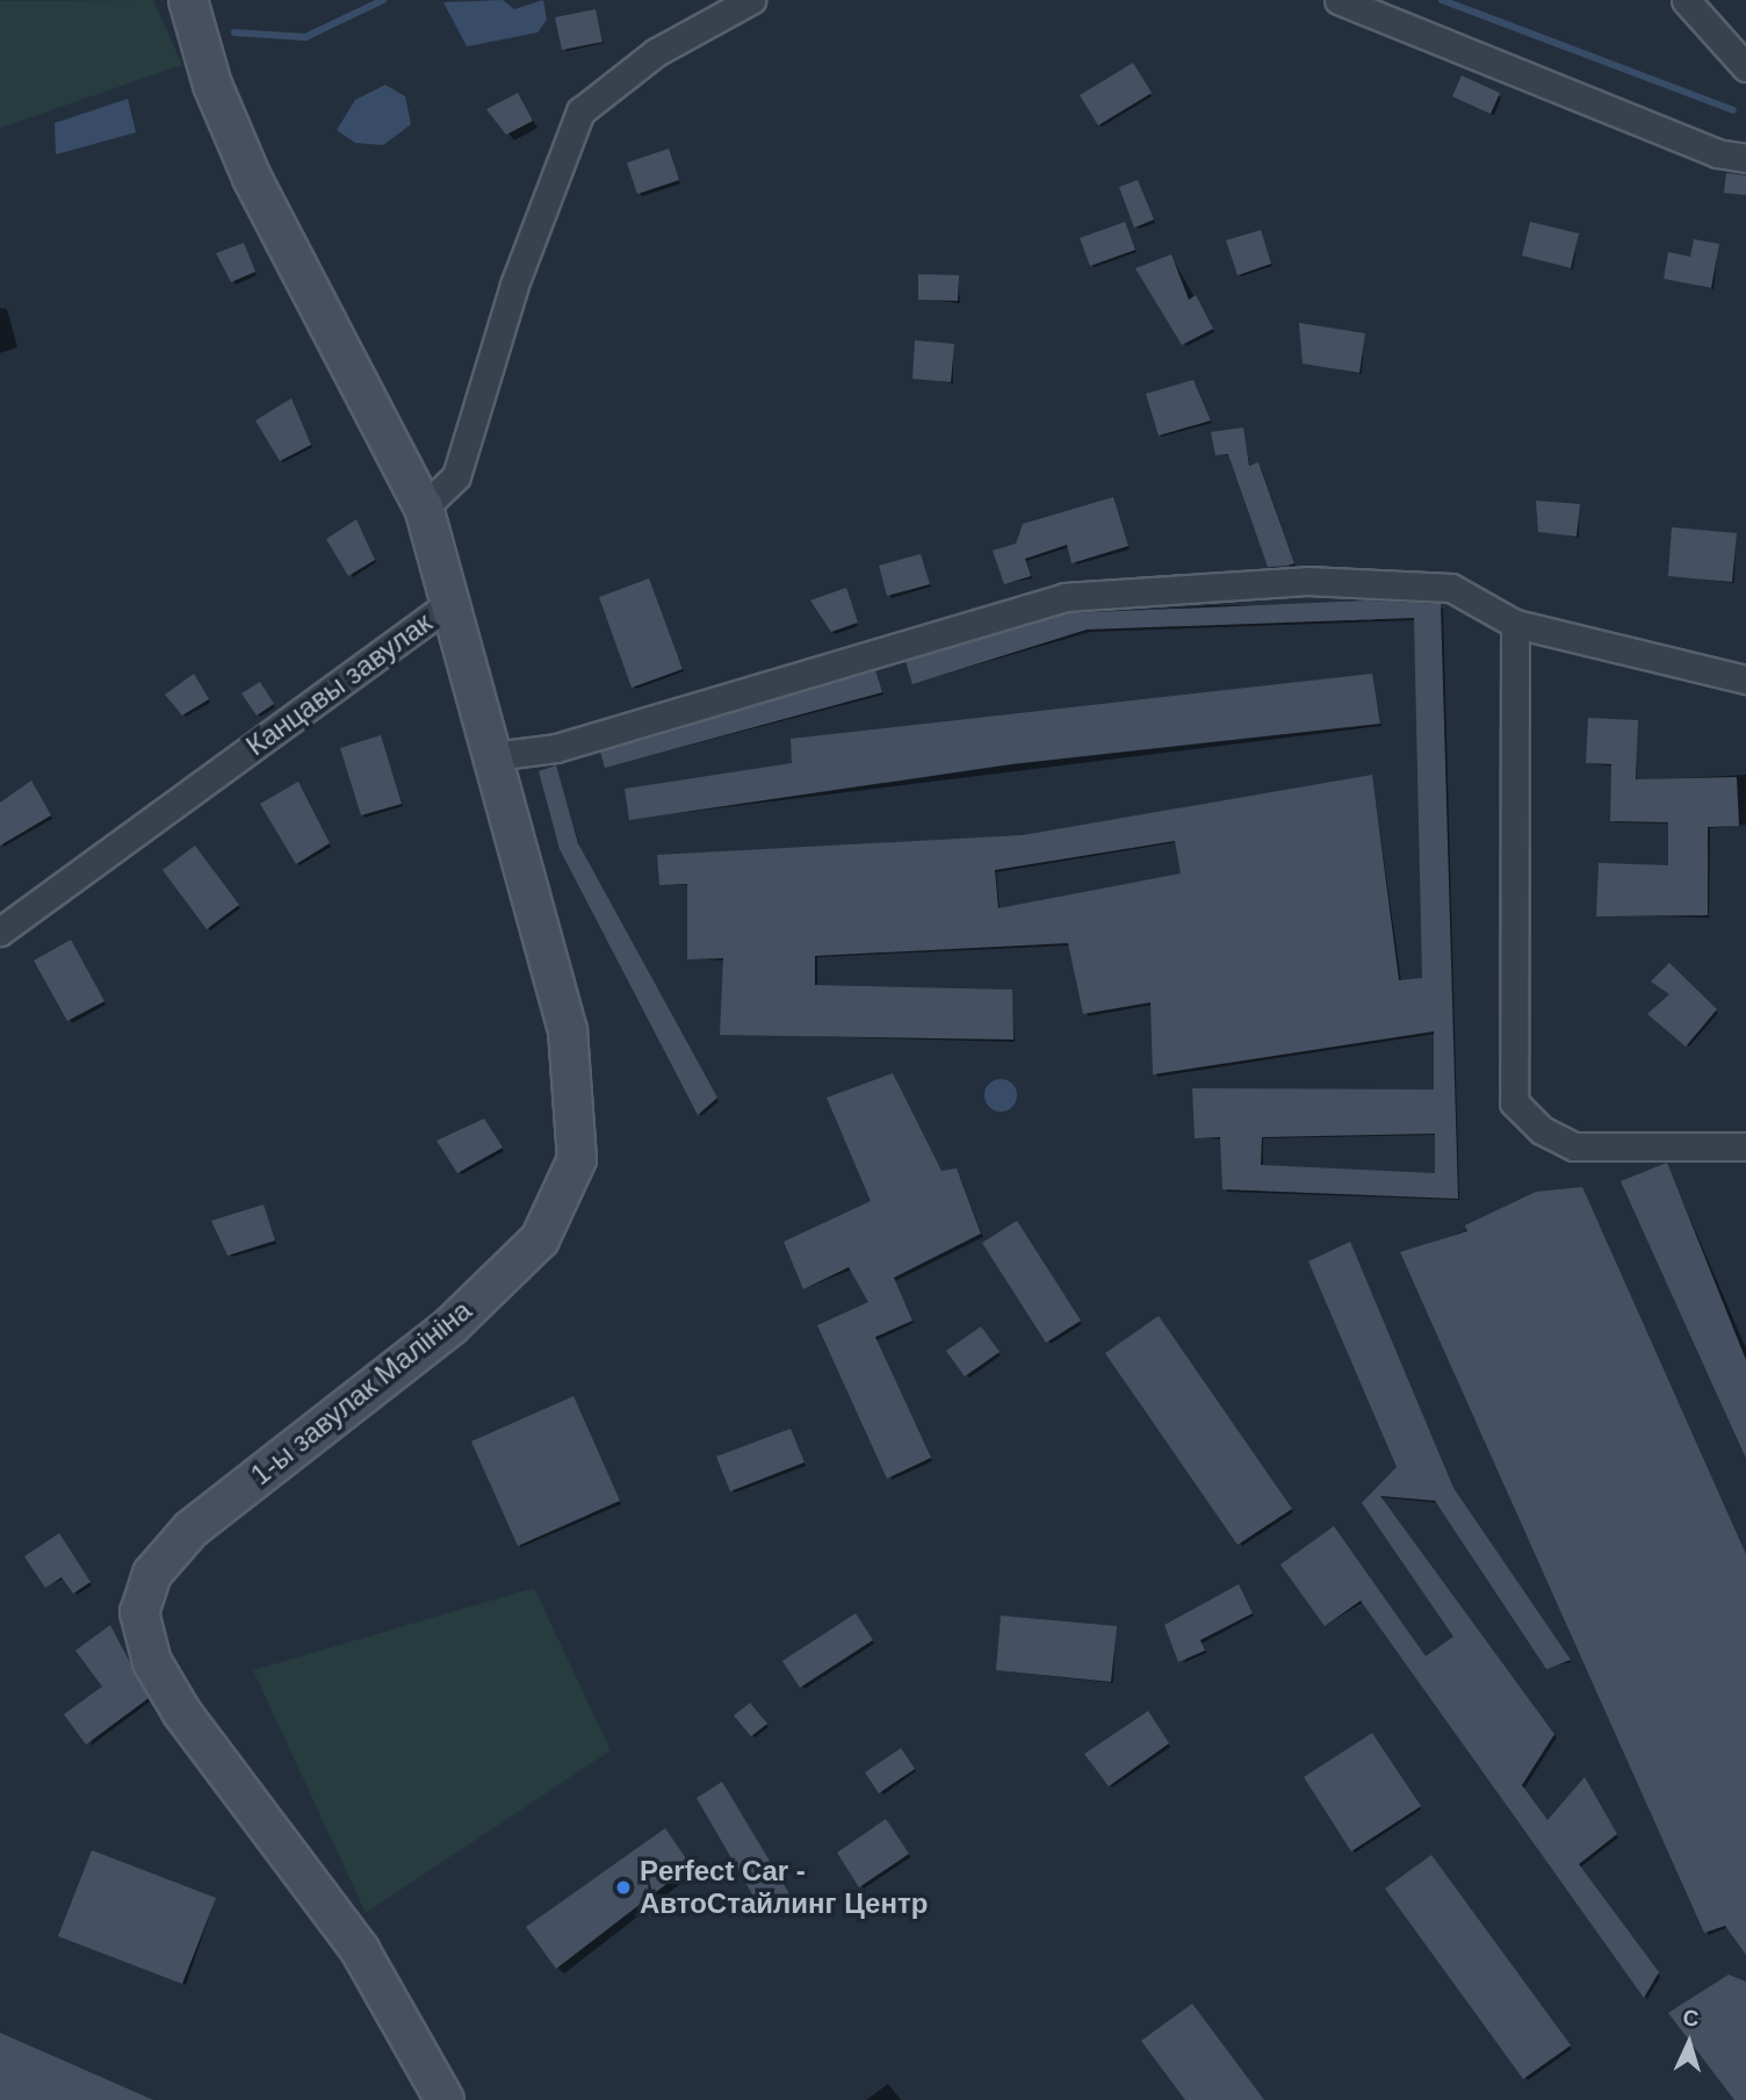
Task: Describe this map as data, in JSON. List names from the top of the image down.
{
  "streets": {
    "street": ["Канцавы завулак", "1-ы завулак Малініна"]
  },
  "crossings": [
    ["Канцавы завулак", "1-ы завулак Малініна"]
  ],
  "places": ["Perfect Car - АвтоСтайлинг Центр"],
  "north": "top"
}
